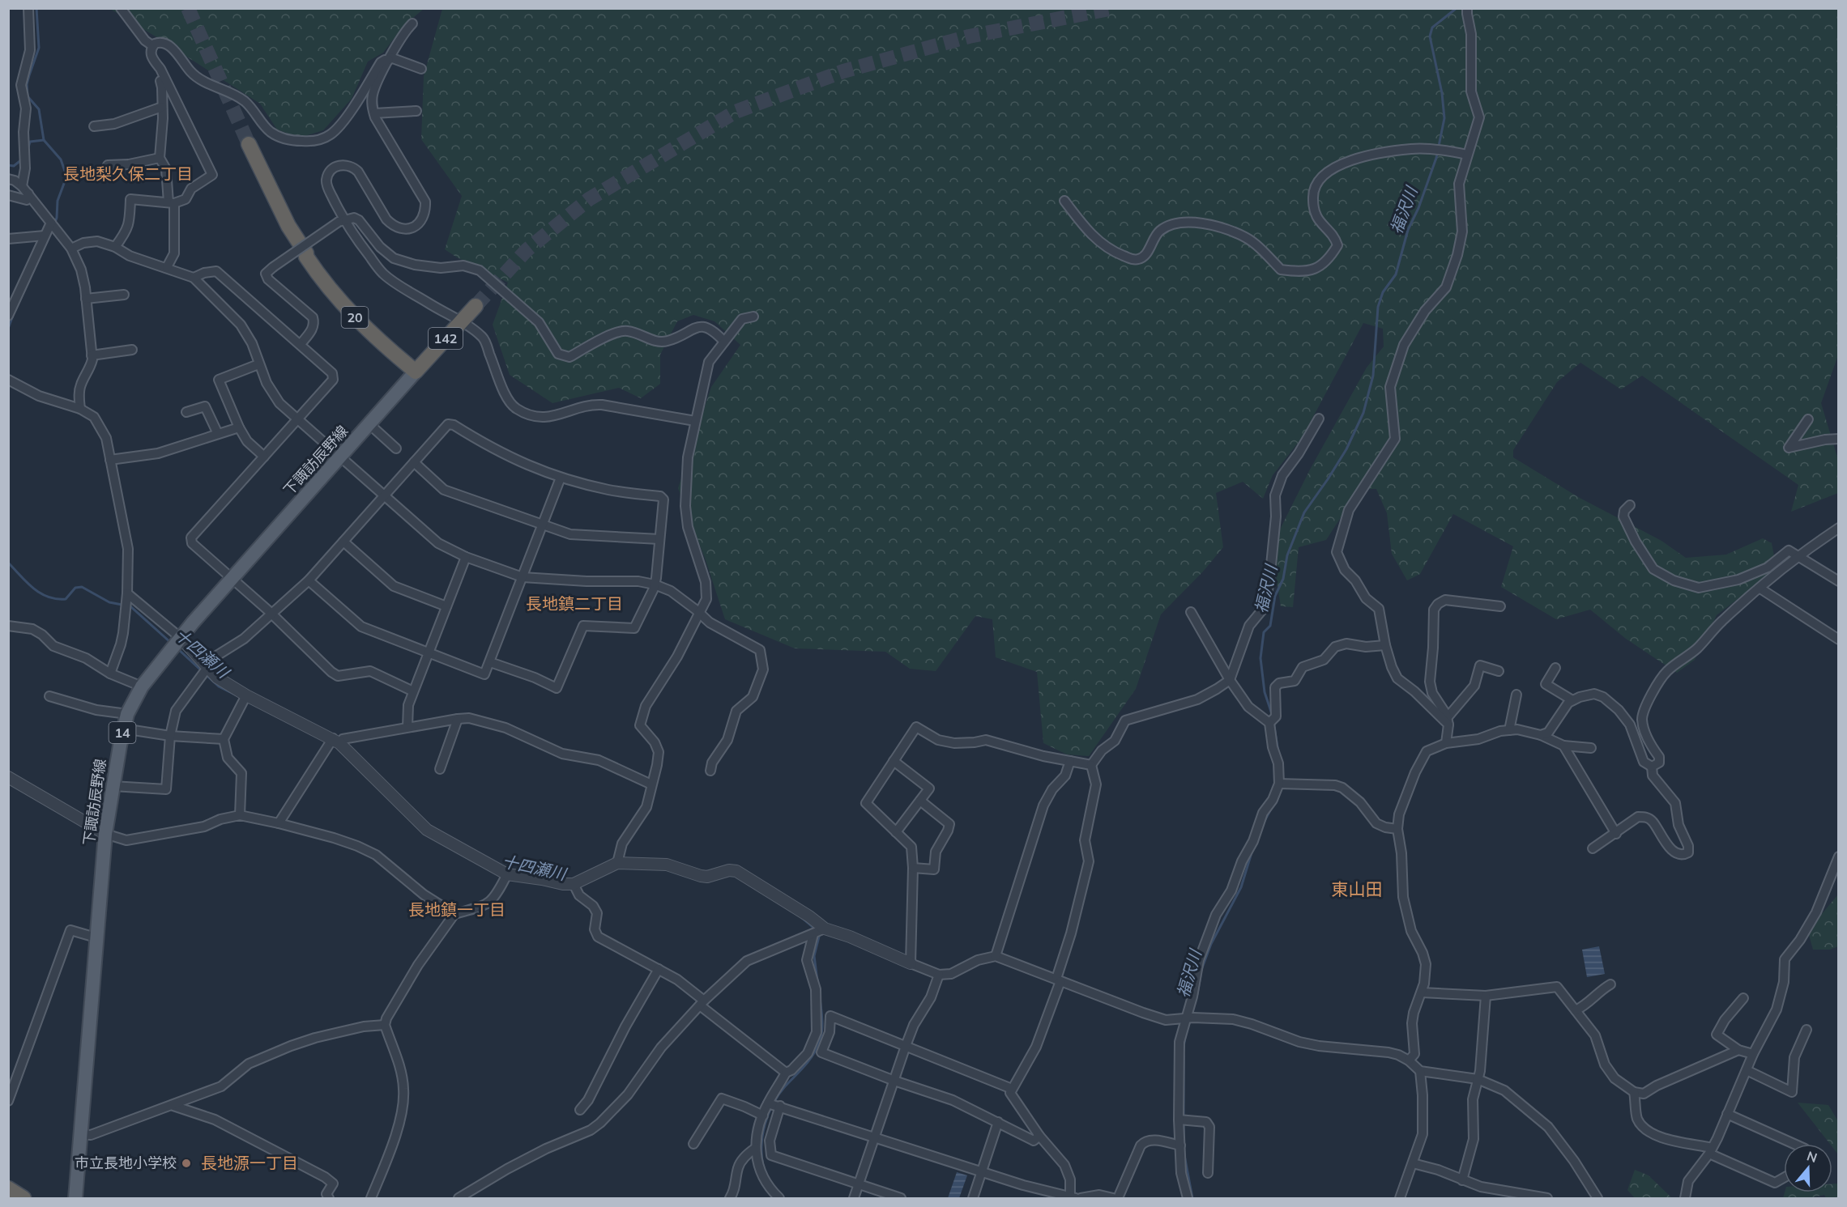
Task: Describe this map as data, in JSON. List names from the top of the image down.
{
  "streets": {
    "highway": ["20", "142"],
    "main road": ["下諏訪辰野線", "14"]
  },
  "crossings": [
    ["20", "142"],
    ["20", "下諏訪辰野線"],
    ["142", "下諏訪辰野線"]
  ],
  "districts": [
    "長地梨久保二丁目",
    "長地鎮二丁目",
    "東山田",
    "長地鎮一丁目",
    "長地源一丁目"
  ],
  "water": ["福沢川", "十四瀬川"],
  "places": ["市立長地小学校"],
  "north": "top"
}
